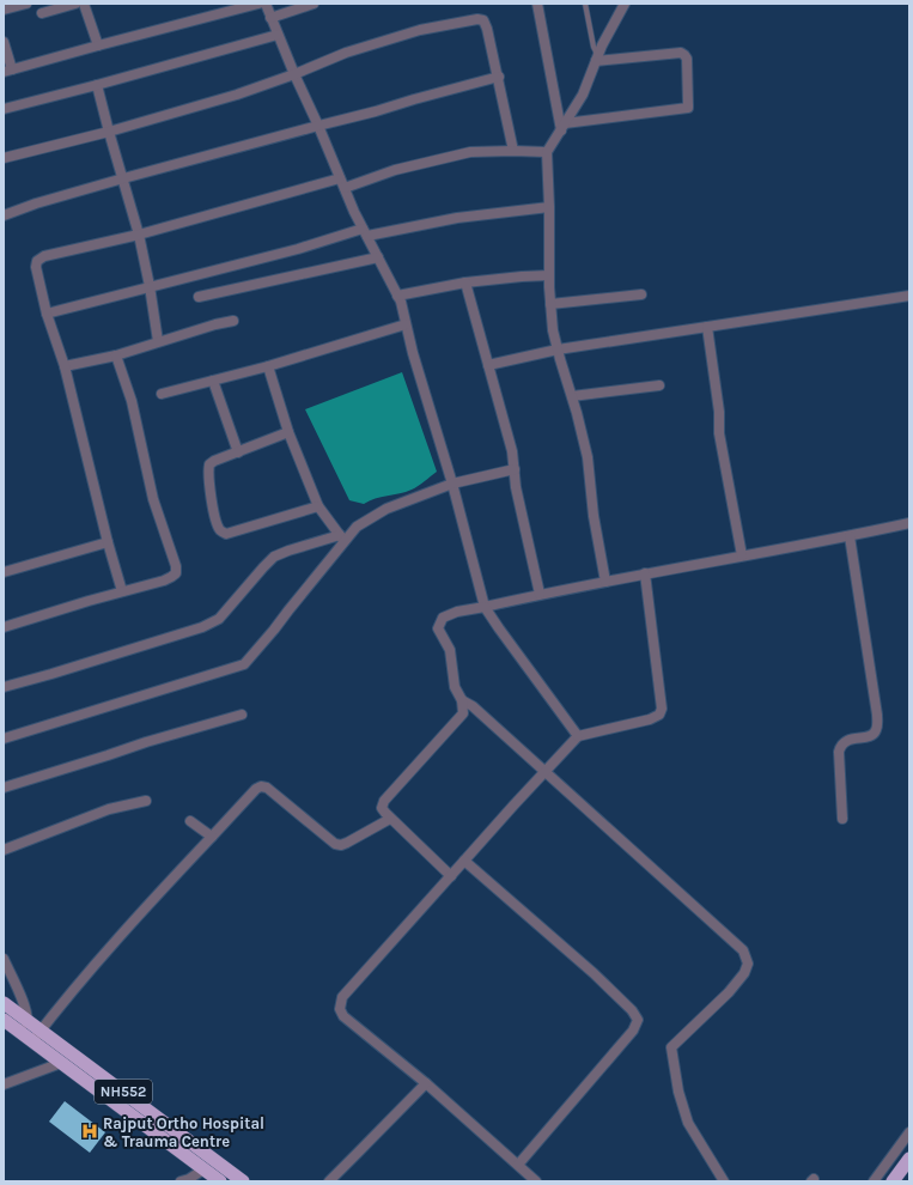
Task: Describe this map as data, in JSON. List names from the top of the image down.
{
  "streets": {
    "highway": ["NH552"]
  },
  "places": {
    "hospital": ["Rajput Ortho Hospital & Trauma Centre"]
  }
}
